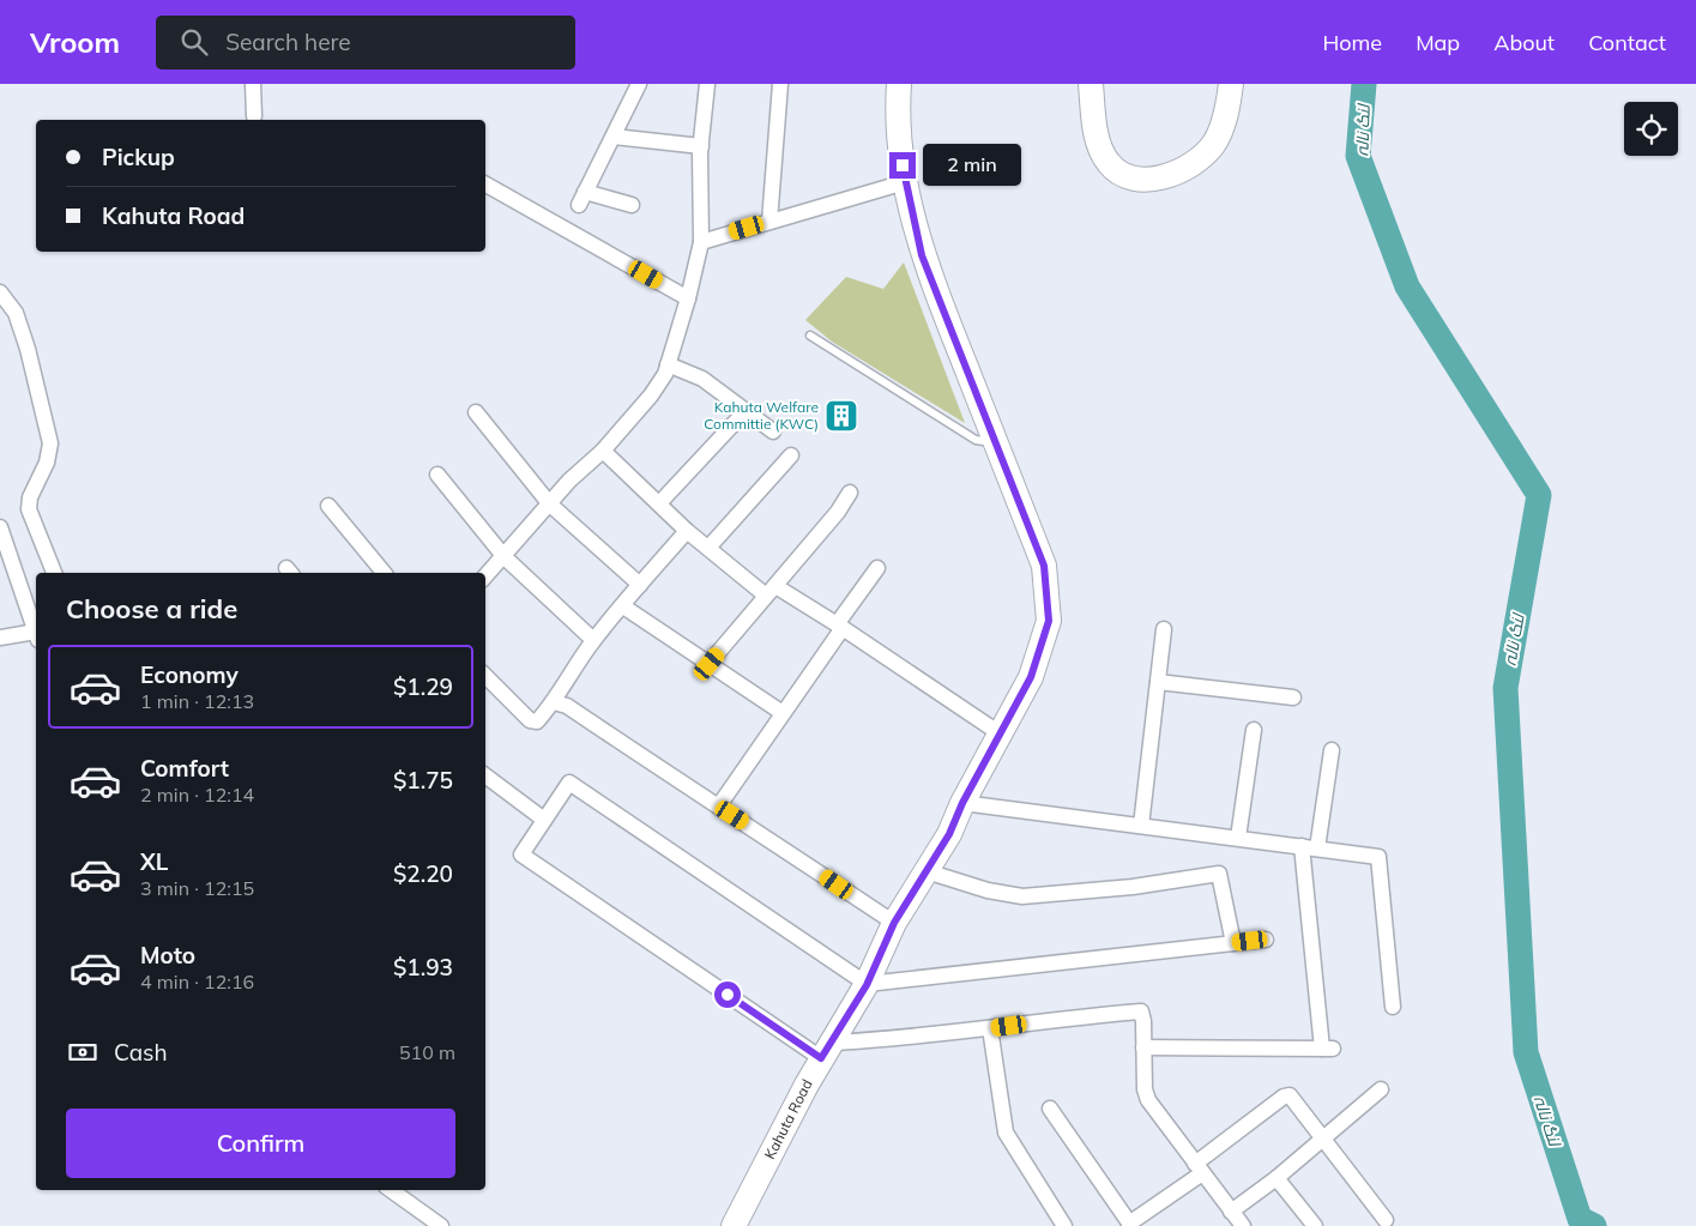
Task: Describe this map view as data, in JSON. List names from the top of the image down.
{
  "streets": {
    "highway": ["Kahuta Road"]
  },
  "water": ["لنگ نالہ"],
  "places": {
    "building": ["Kahuta Welfare Committie (KWC)"]
  },
  "page": {
    "header": "Vroom",
    "search": "Search here",
    "nav": [
      "Home",
      "Map",
      "About",
      "Contact"
    ],
    "banner": ["Pickup", "Kahuta Road"],
    "bubble": "2 min",
    "heading": "Choose a ride",
    "list": [
      {
        "name": "Economy",
        "note": "1 min · 12:13",
        "value": "$1.29"
      },
      {
        "name": "Comfort",
        "note": "2 min · 12:14",
        "value": "$1.75"
      },
      {
        "name": "XL",
        "note": "3 min · 12:15",
        "value": "$2.20"
      },
      {
        "name": "Moto",
        "note": "4 min · 12:16",
        "value": "$1.93"
      }
    ],
    "pay": ["Cash", "510 m"],
    "buttons": "Confirm"
  }
}
